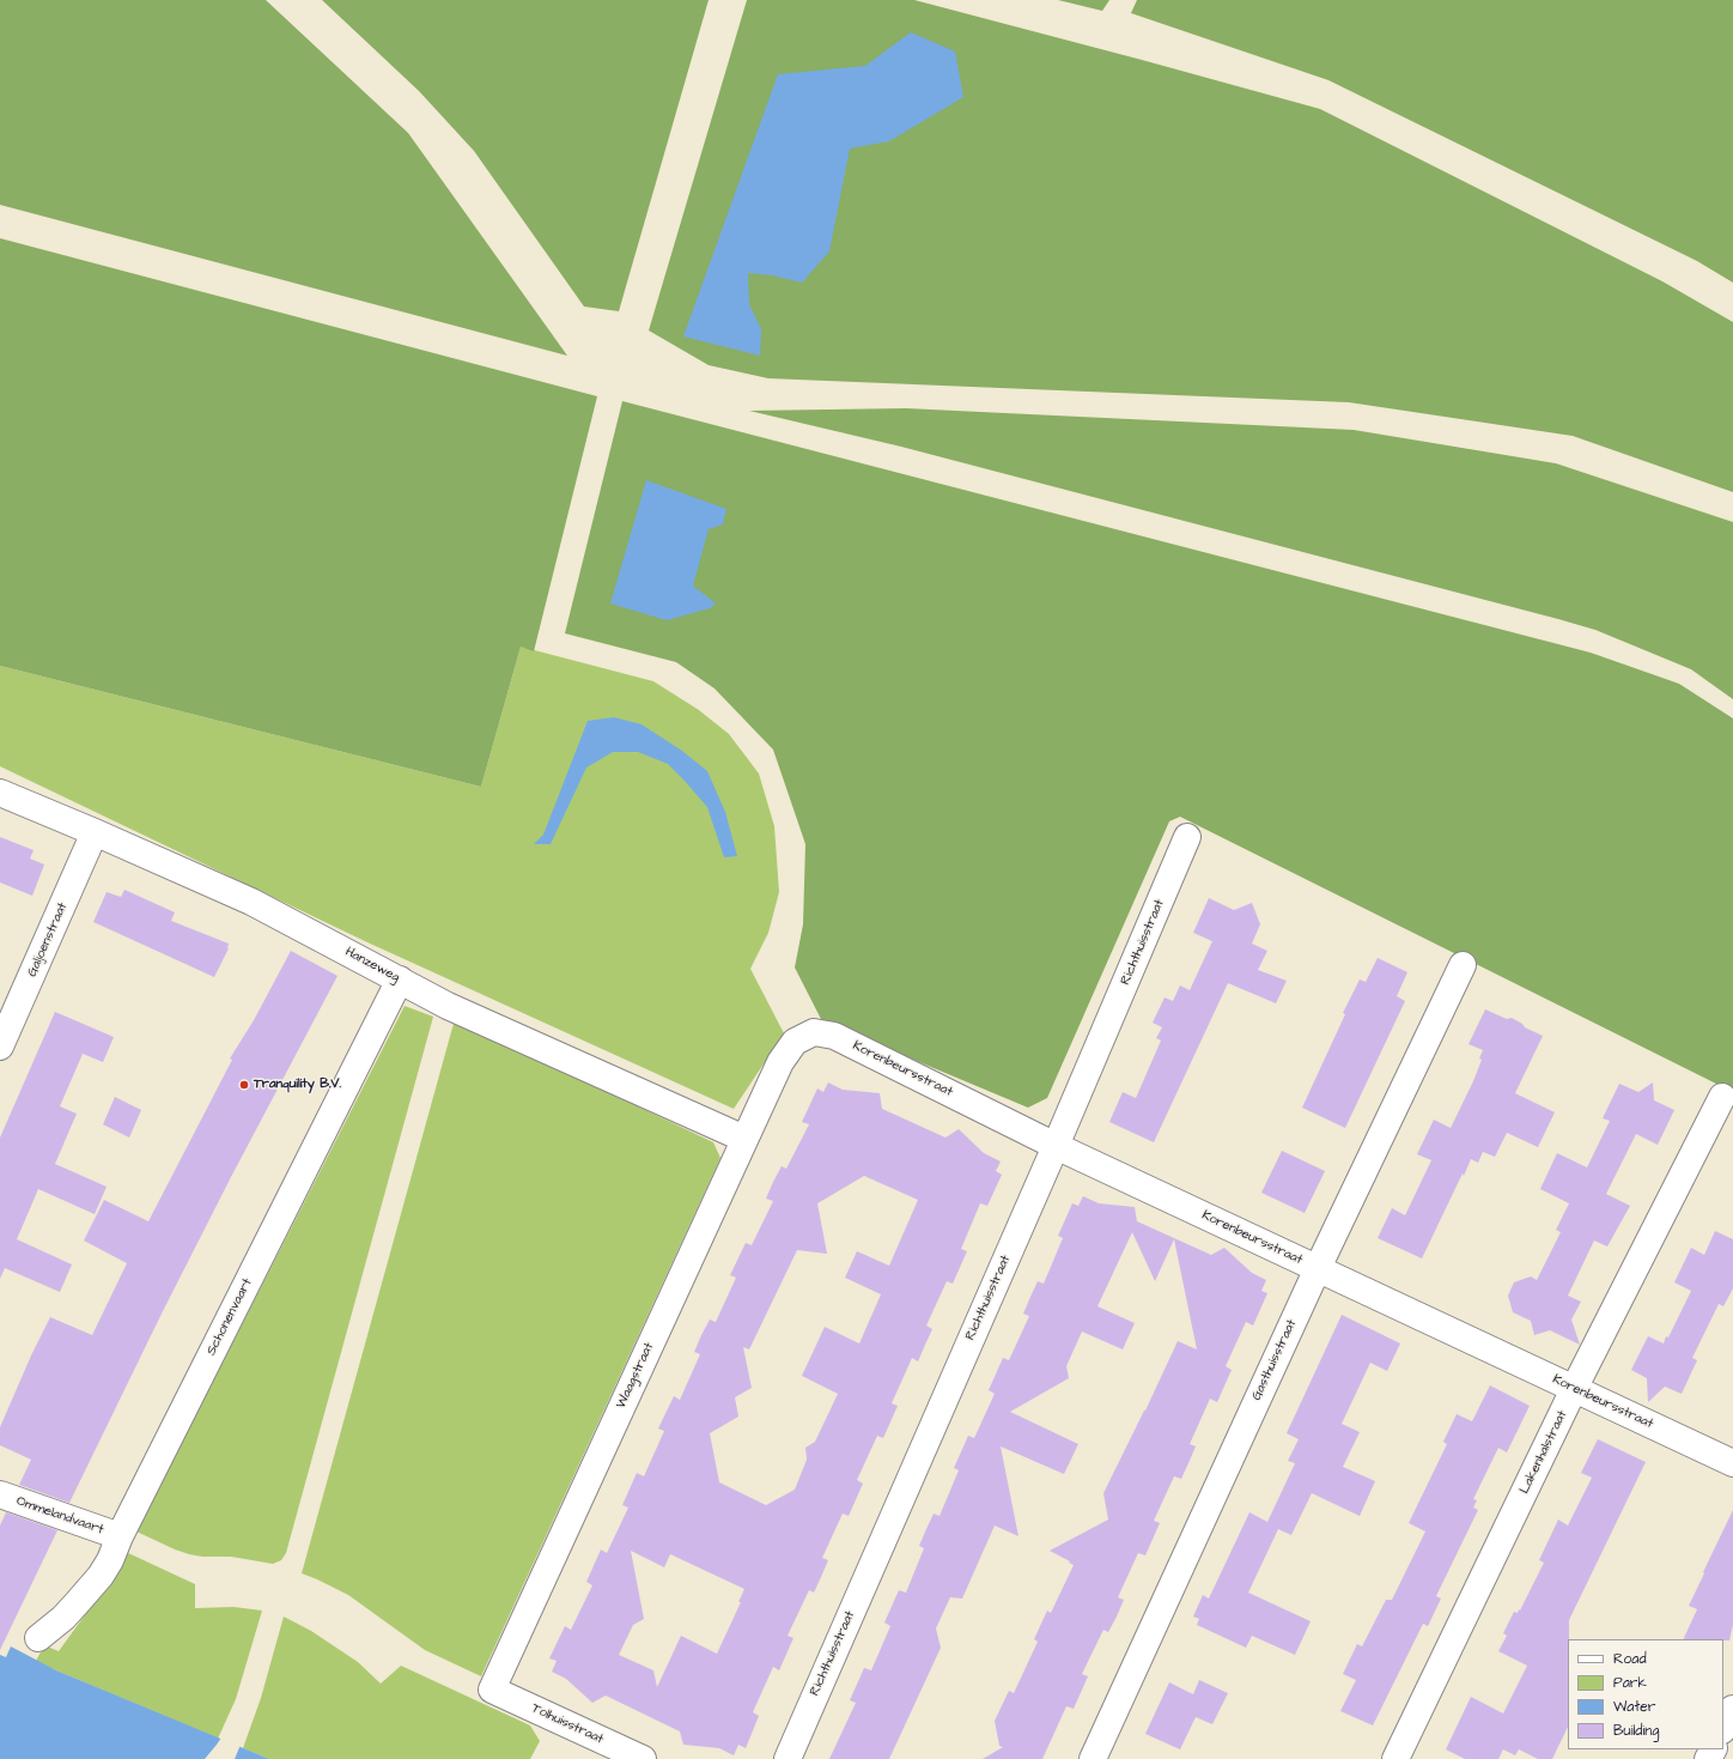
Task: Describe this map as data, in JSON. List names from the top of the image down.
{
  "streets": {
    "street": [
      "Galjoenstraat",
      "Richthuisstraat",
      "Hanzeweg",
      "Korenbeursstraat",
      "Schonenvaart",
      "Gasthuisstraat",
      "Waagstraat",
      "Lakenhalstraat",
      "Ommelandvaart",
      "Tolhuisstraat"
    ]
  },
  "crossings": [
    ["Galjoenstraat", "Hanzeweg"],
    ["Richthuisstraat", "Korenbeursstraat"],
    ["Hanzeweg", "Schonenvaart"],
    ["Hanzeweg", "Waagstraat"],
    ["Korenbeursstraat", "Gasthuisstraat"],
    ["Korenbeursstraat", "Waagstraat"],
    ["Korenbeursstraat", "Lakenhalstraat"],
    ["Schonenvaart", "Ommelandvaart"],
    ["Waagstraat", "Tolhuisstraat"]
  ],
  "places": ["Tranquility B.V."],
  "legend": [
    "Road",
    "Park",
    "Water",
    "Building"
  ]
}
